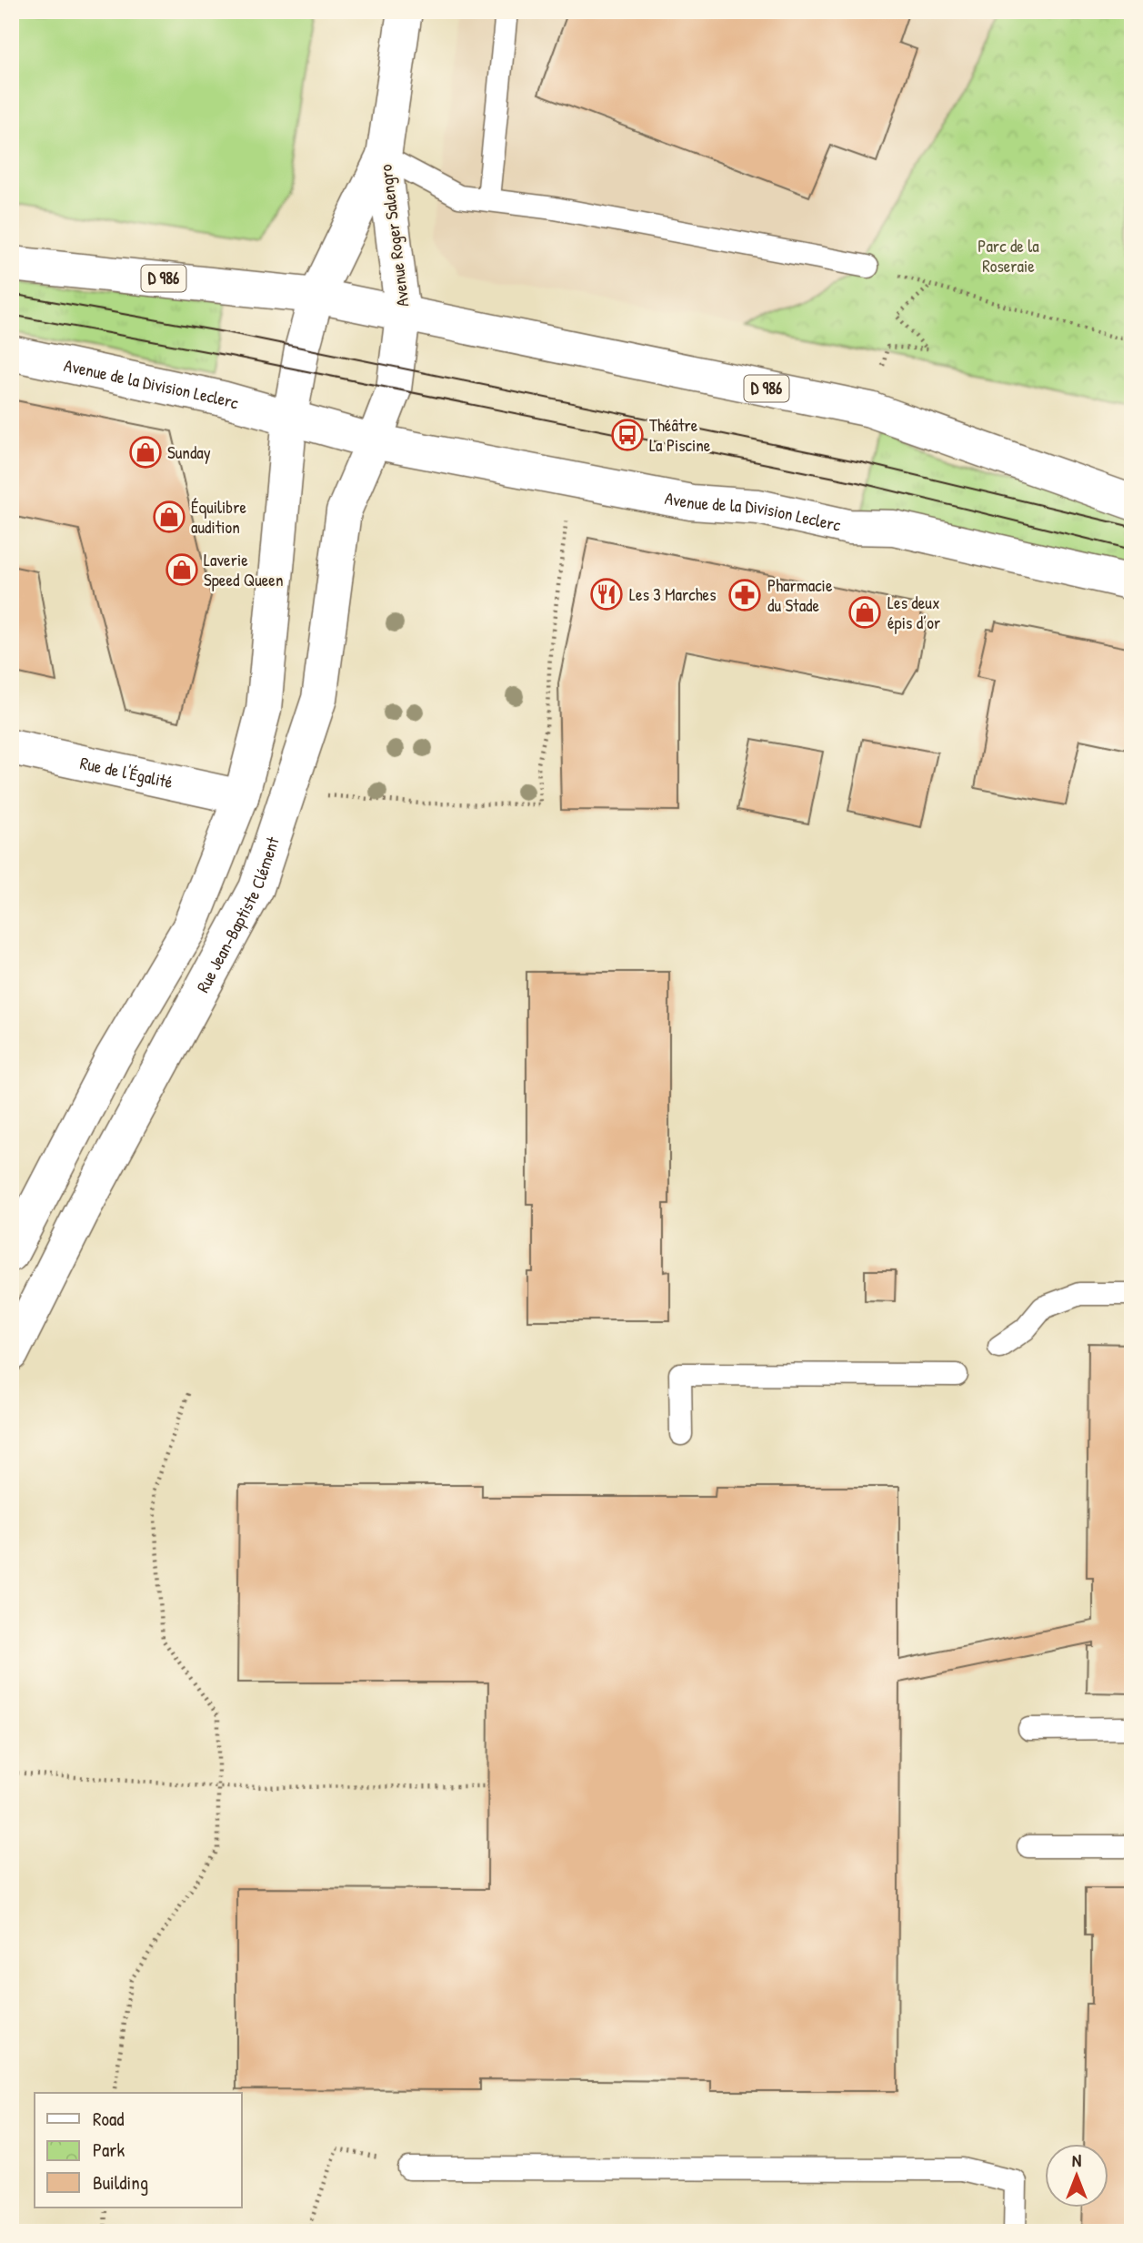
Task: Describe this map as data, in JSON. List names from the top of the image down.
{
  "streets": {
    "main road": [
      "Avenue Roger Salengro",
      "D 986",
      "Avenue de la Division Leclerc",
      "Rue de l'Égalité",
      "Rue Jean-Baptiste Clément"
    ]
  },
  "crossings": [
    ["Avenue Roger Salengro", "D 986"],
    ["Avenue Roger Salengro", "Avenue de la Division Leclerc"],
    ["Avenue Roger Salengro", "Rue Jean-Baptiste Clément"],
    ["Avenue de la Division Leclerc", "Rue Jean-Baptiste Clément"],
    ["Rue de l'Égalité", "Rue Jean-Baptiste Clément"]
  ],
  "parks": ["Parc de la Roseraie"],
  "places": {
    "bus stop": ["Théâtre La Piscine"],
    "shop": [
      "Sunday",
      "Équilibre audition",
      "Laverie Speed Queen",
      "Les deux épis d’or"
    ],
    "restaurant": ["Les 3 Marches"],
    "pharmacy": ["Pharmacie du Stade"]
  },
  "legend": ["Road", "Park", "Building"],
  "north": "top"
}
